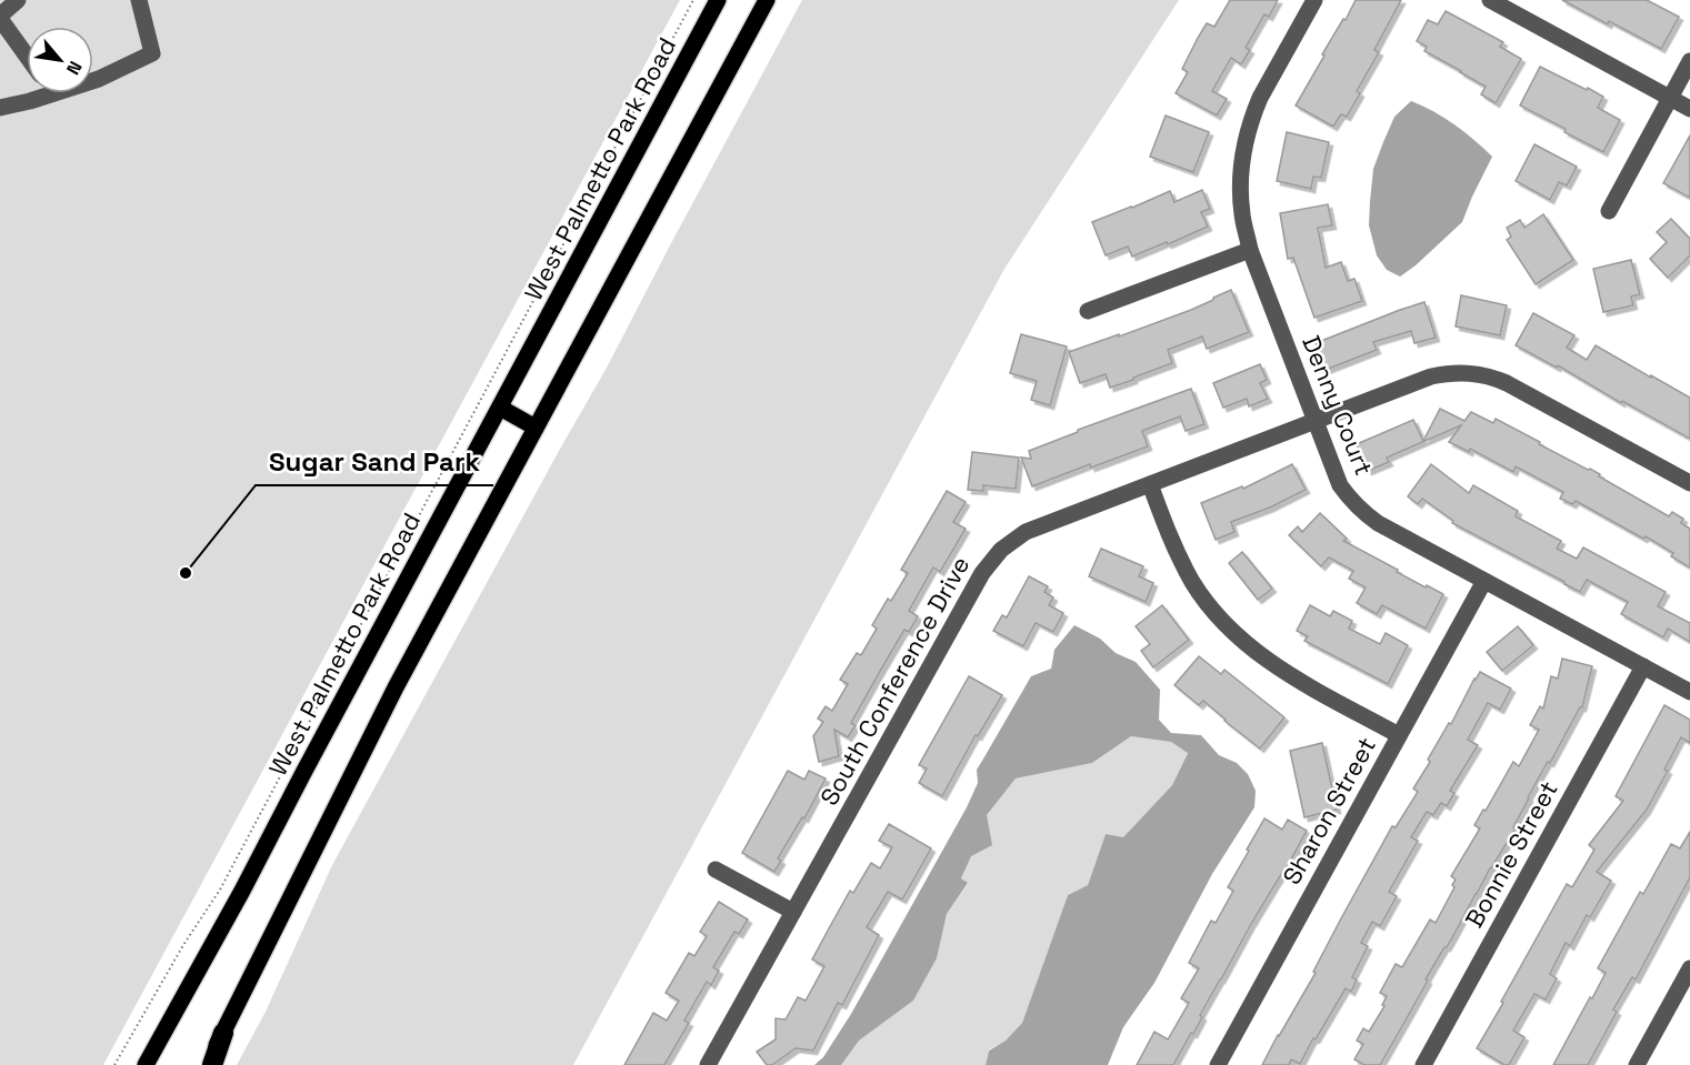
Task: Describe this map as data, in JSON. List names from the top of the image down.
{
  "streets": {
    "main road": ["West Palmetto Park Road"],
    "street": [
      "Denny Court",
      "South Conference Drive",
      "Sharon Street",
      "Bonnie Street"
    ]
  },
  "crossings": [
    ["Denny Court", "South Conference Drive"],
    ["Denny Court", "Sharon Street"],
    ["Denny Court", "Bonnie Street"]
  ],
  "places": ["Sugar Sand Park"],
  "north": "bottom right"
}
